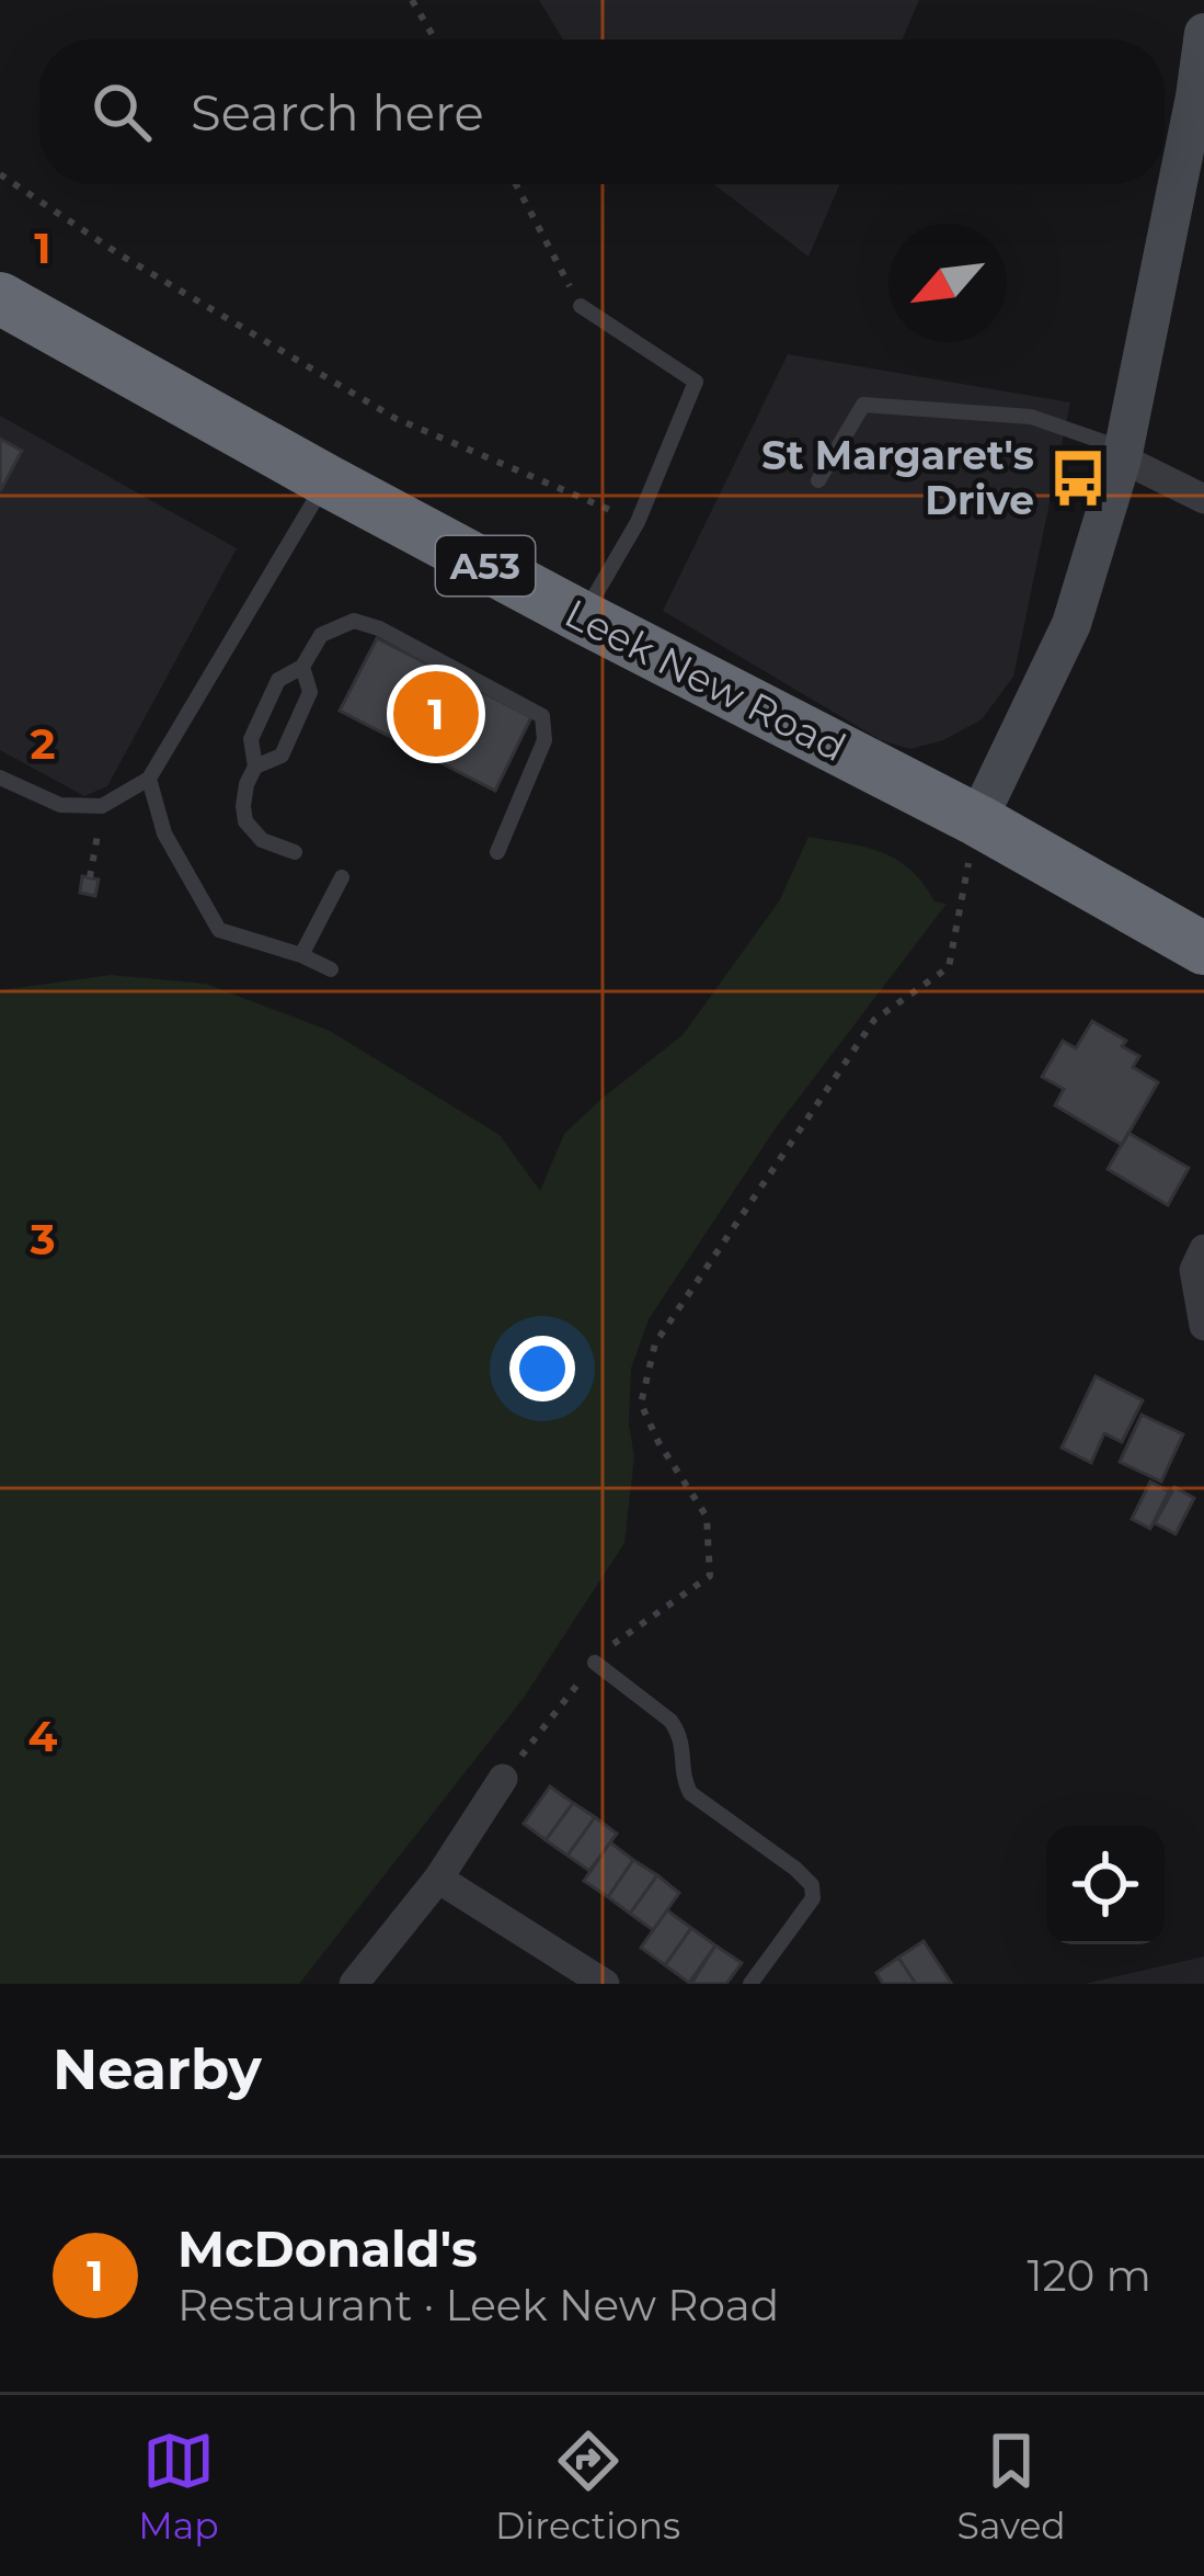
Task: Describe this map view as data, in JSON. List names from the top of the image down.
{
  "streets": {
    "highway": ["A53", "Leek New Road"]
  },
  "places": {
    "bus stop": ["St Margaret's Drive"]
  },
  "north": "bottom left",
  "page": {
    "search": "Search here",
    "pins": "1",
    "heading": "Nearby",
    "list": [
      {
        "mark": "1",
        "name": "McDonald's",
        "note": "Restaurant · Leek New Road",
        "value": "120 m"
      }
    ],
    "nav": ["Map", "Directions", "Saved"]
  },
  "grid": {
    "rows": [
      "1",
      "2",
      "3",
      "4"
    ]
  }
}
